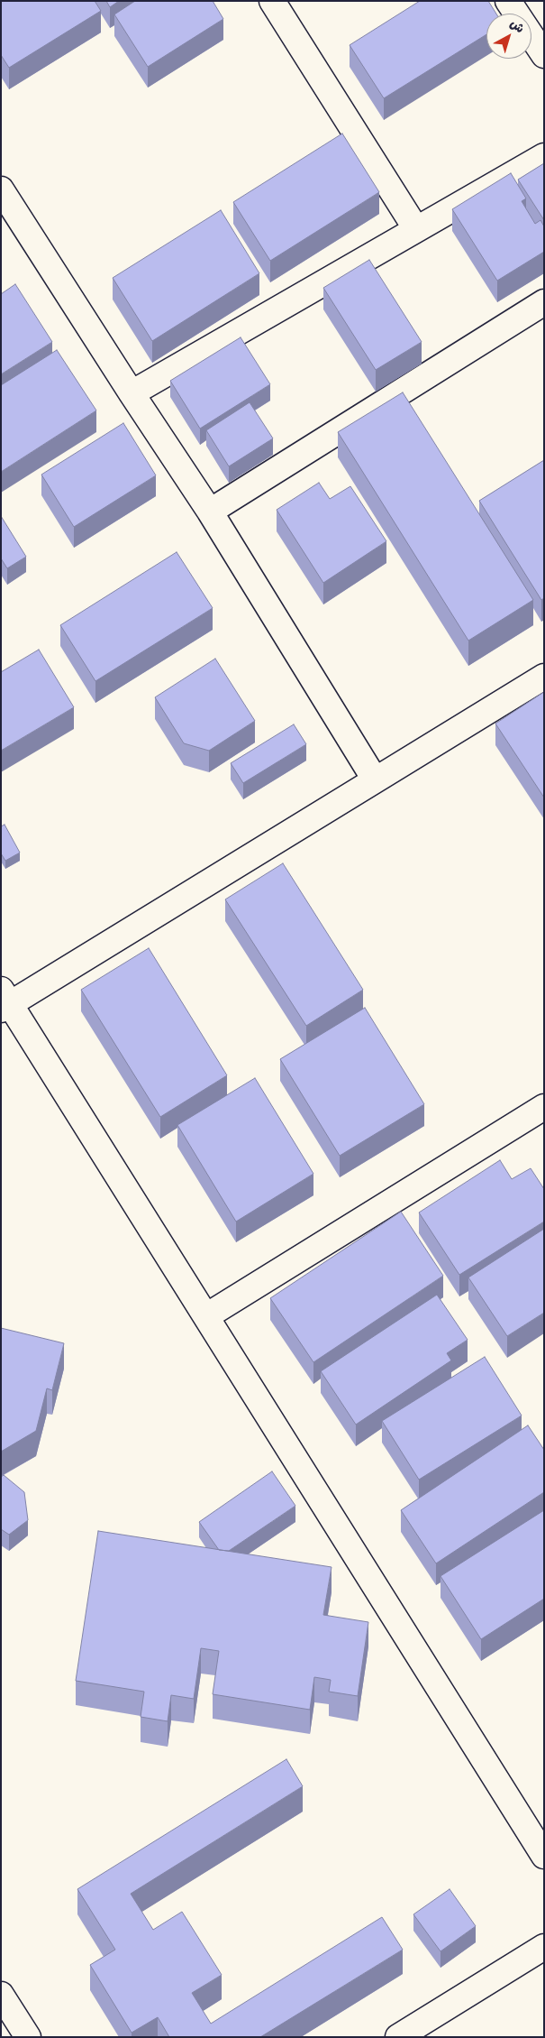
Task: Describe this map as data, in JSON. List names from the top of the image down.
{
  "north": "top right"
}
